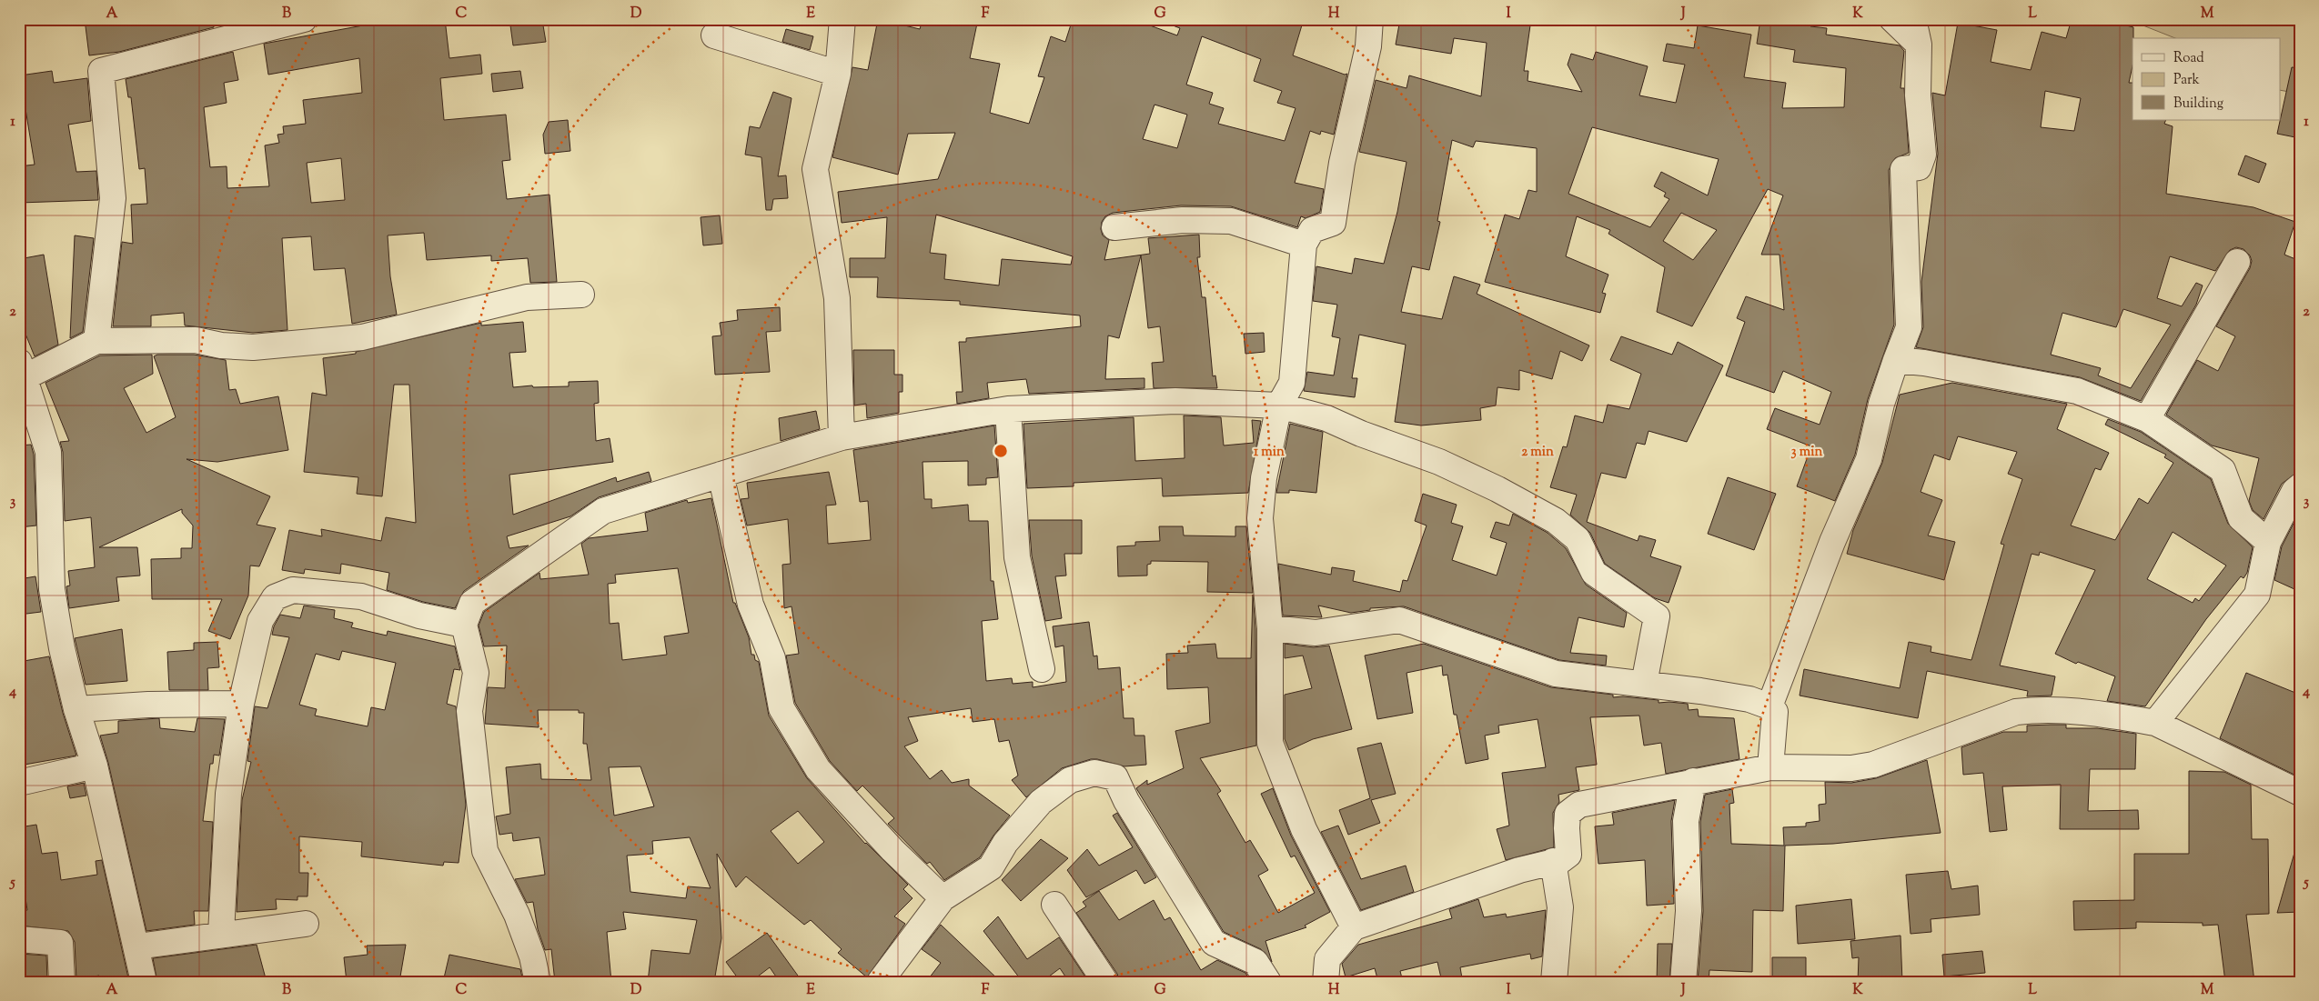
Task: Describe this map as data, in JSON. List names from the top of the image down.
{
  "legend": ["Road", "Park", "Building"],
  "grid": {
    "columns": [
      "A",
      "B",
      "C",
      "D",
      "E",
      "F",
      "G",
      "H",
      "I",
      "J",
      "K",
      "L",
      "M"
    ],
    "rows": [
      "1",
      "2",
      "3",
      "4",
      "5"
    ]
  },
  "rings": ["1 min", "2 min", "3 min"]
}
